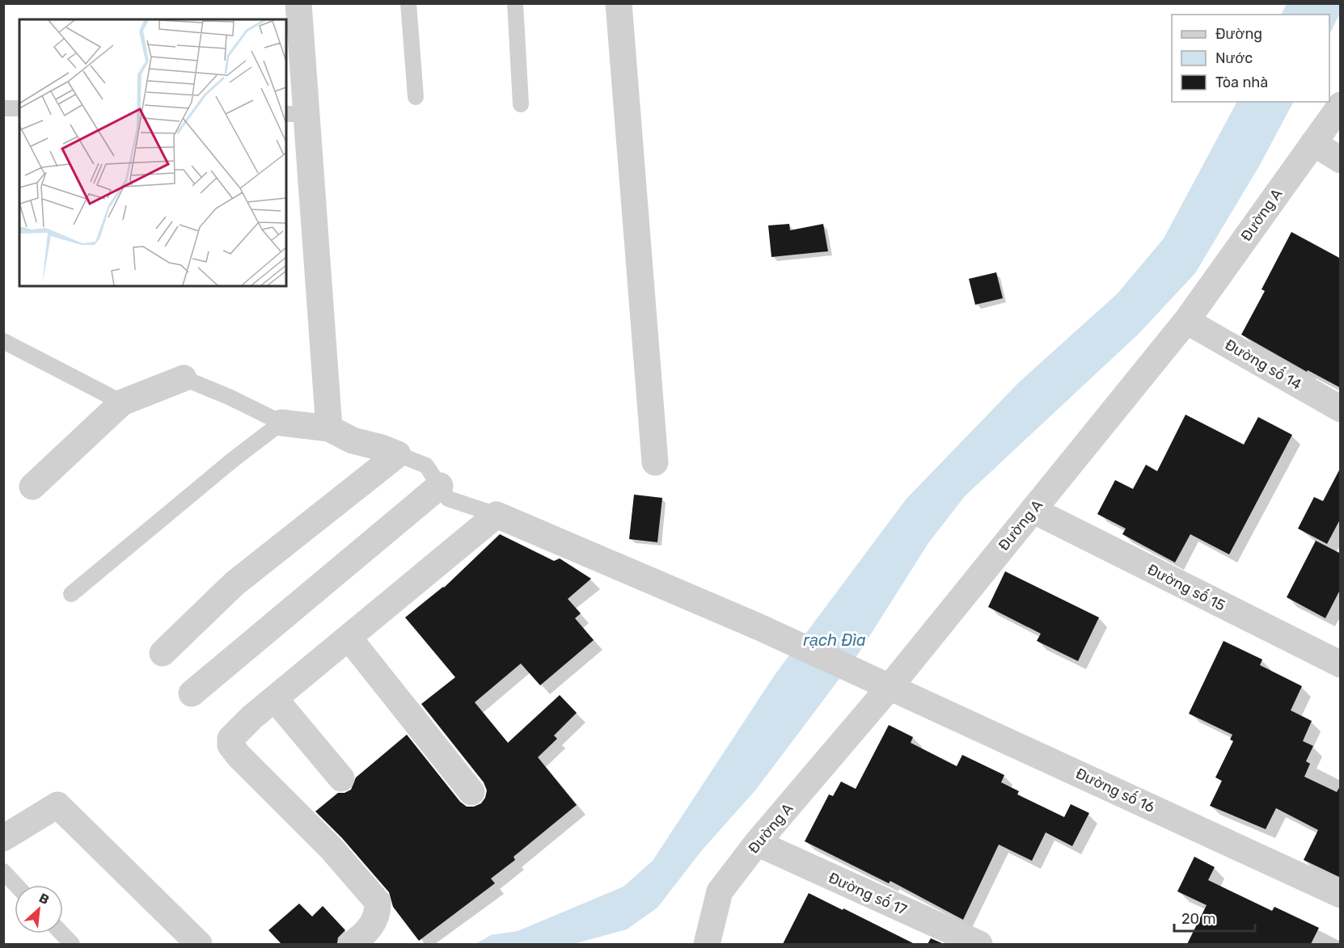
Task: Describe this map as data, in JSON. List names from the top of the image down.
{
  "streets": {
    "street": [
      "Đường A",
      "Đường số 14",
      "Đường số 15",
      "Đường số 16",
      "Đường số 17"
    ]
  },
  "crossings": [
    ["Đường A", "Đường số 14"],
    ["Đường A", "Đường số 15"],
    ["Đường A", "Đường số 16"],
    ["Đường A", "Đường số 17"]
  ],
  "water": ["rạch Đìa"],
  "legend": ["Đường", "Nước", "Tòa nhà"],
  "scale_bar": "20 m",
  "north": "top right"
}
